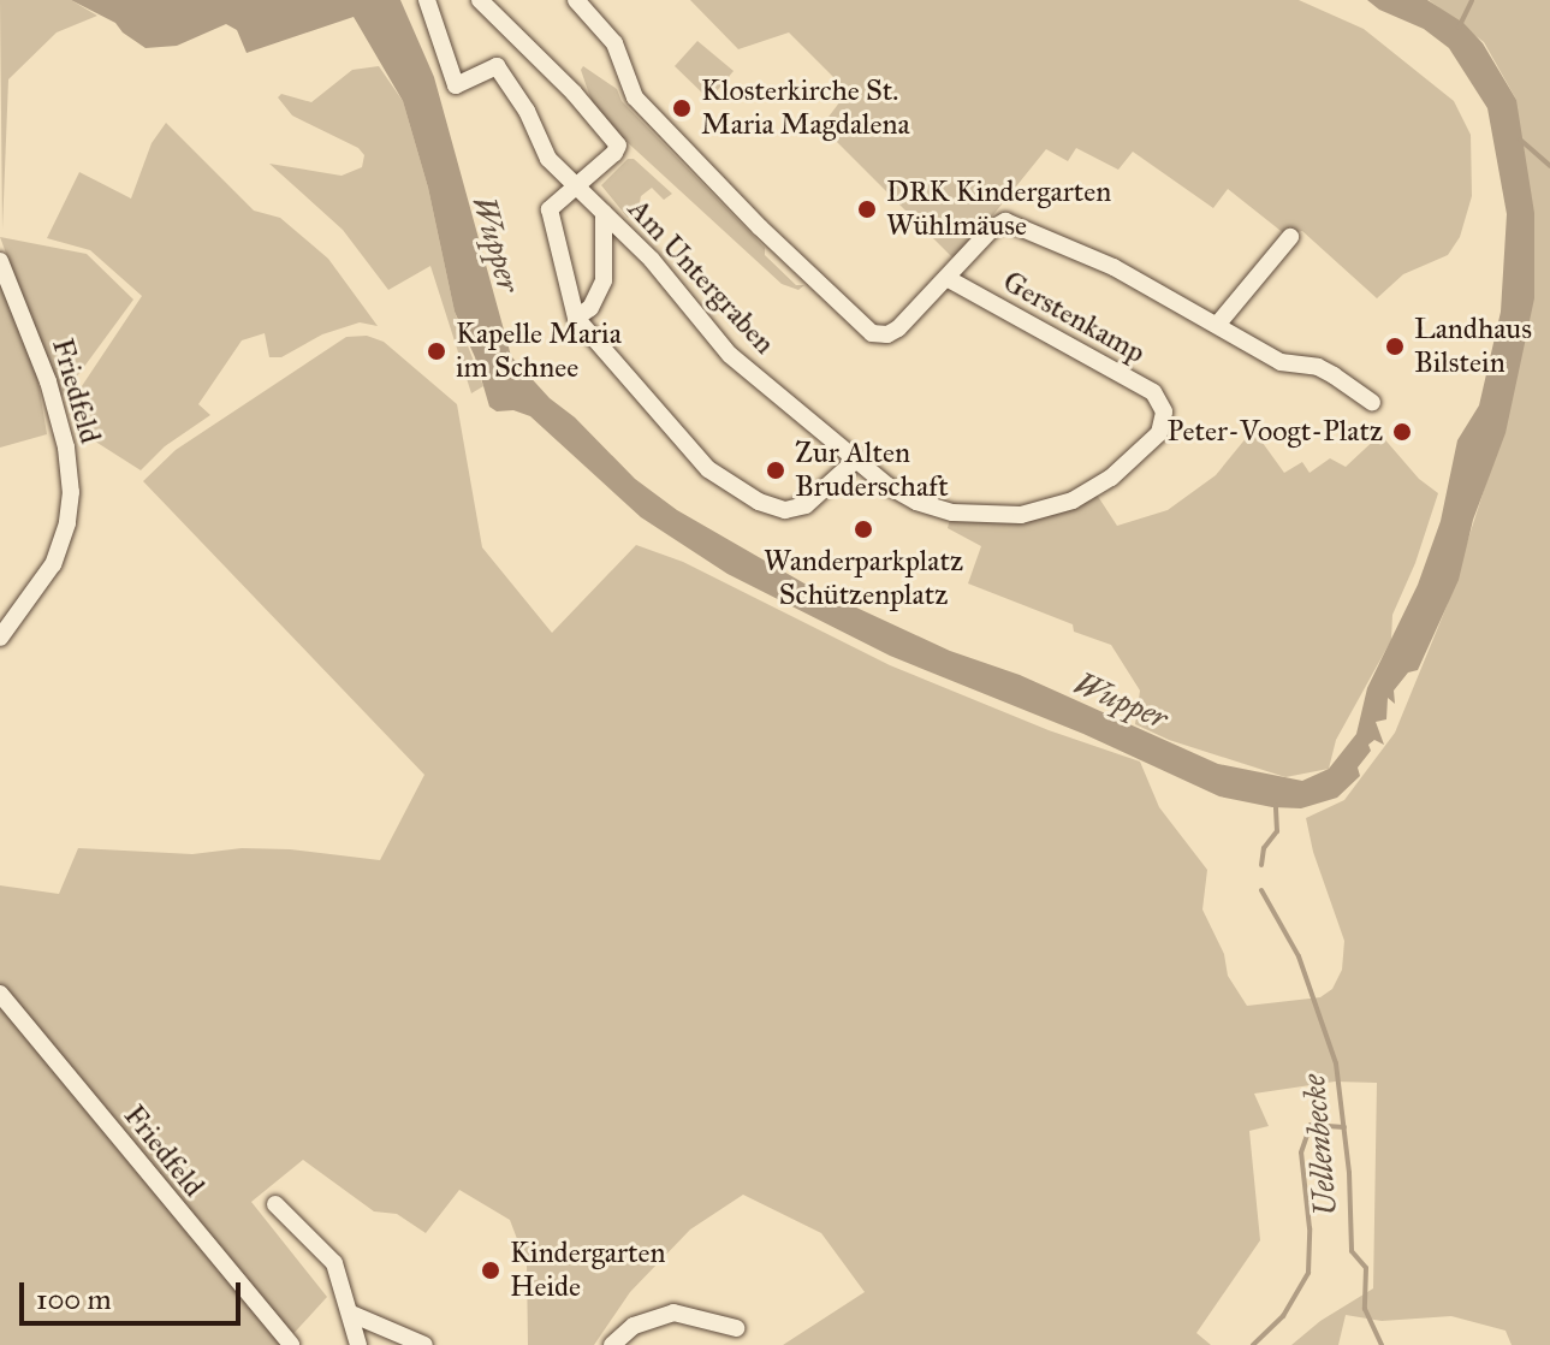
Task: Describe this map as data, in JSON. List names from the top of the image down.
{
  "streets": {
    "street": ["Am Untergraben", "Gerstenkamp", "Friedfeld"]
  },
  "crossings": [
    ["Am Untergraben", "Gerstenkamp"]
  ],
  "water": ["Wupper", "Uellenbecke"],
  "places": [
    "Klosterkirche St. Maria Magdalena",
    "DRK Kindergarten Wühlmäuse",
    "Landhaus Bilstein",
    "Kapelle Maria im Schnee",
    "Peter-Voogt-Platz",
    "Zur Alten Bruderschaft",
    "Wanderparkplatz Schützenplatz",
    "Kindergarten Heide"
  ],
  "scale_bar": "100 m"
}
